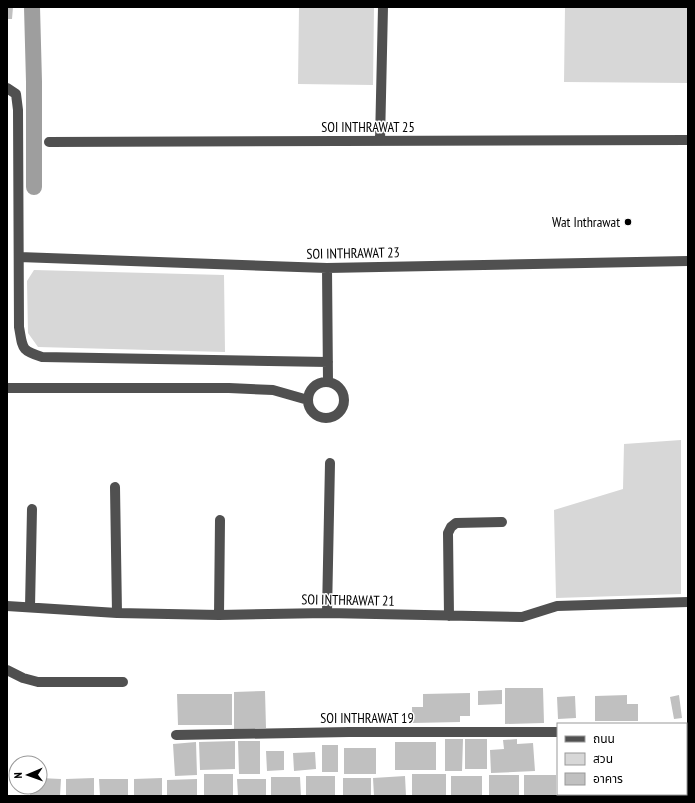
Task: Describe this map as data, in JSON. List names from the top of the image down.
{
  "streets": {
    "street": [
      "SOI INTHRAWAT 25",
      "SOI INTHRAWAT 23",
      "SOI INTHRAWAT 21",
      "SOI INTHRAWAT 19"
    ]
  },
  "places": ["Wat Inthrawat"],
  "legend": ["ถนน", "สวน", "อาคาร"],
  "north": "left"
}
